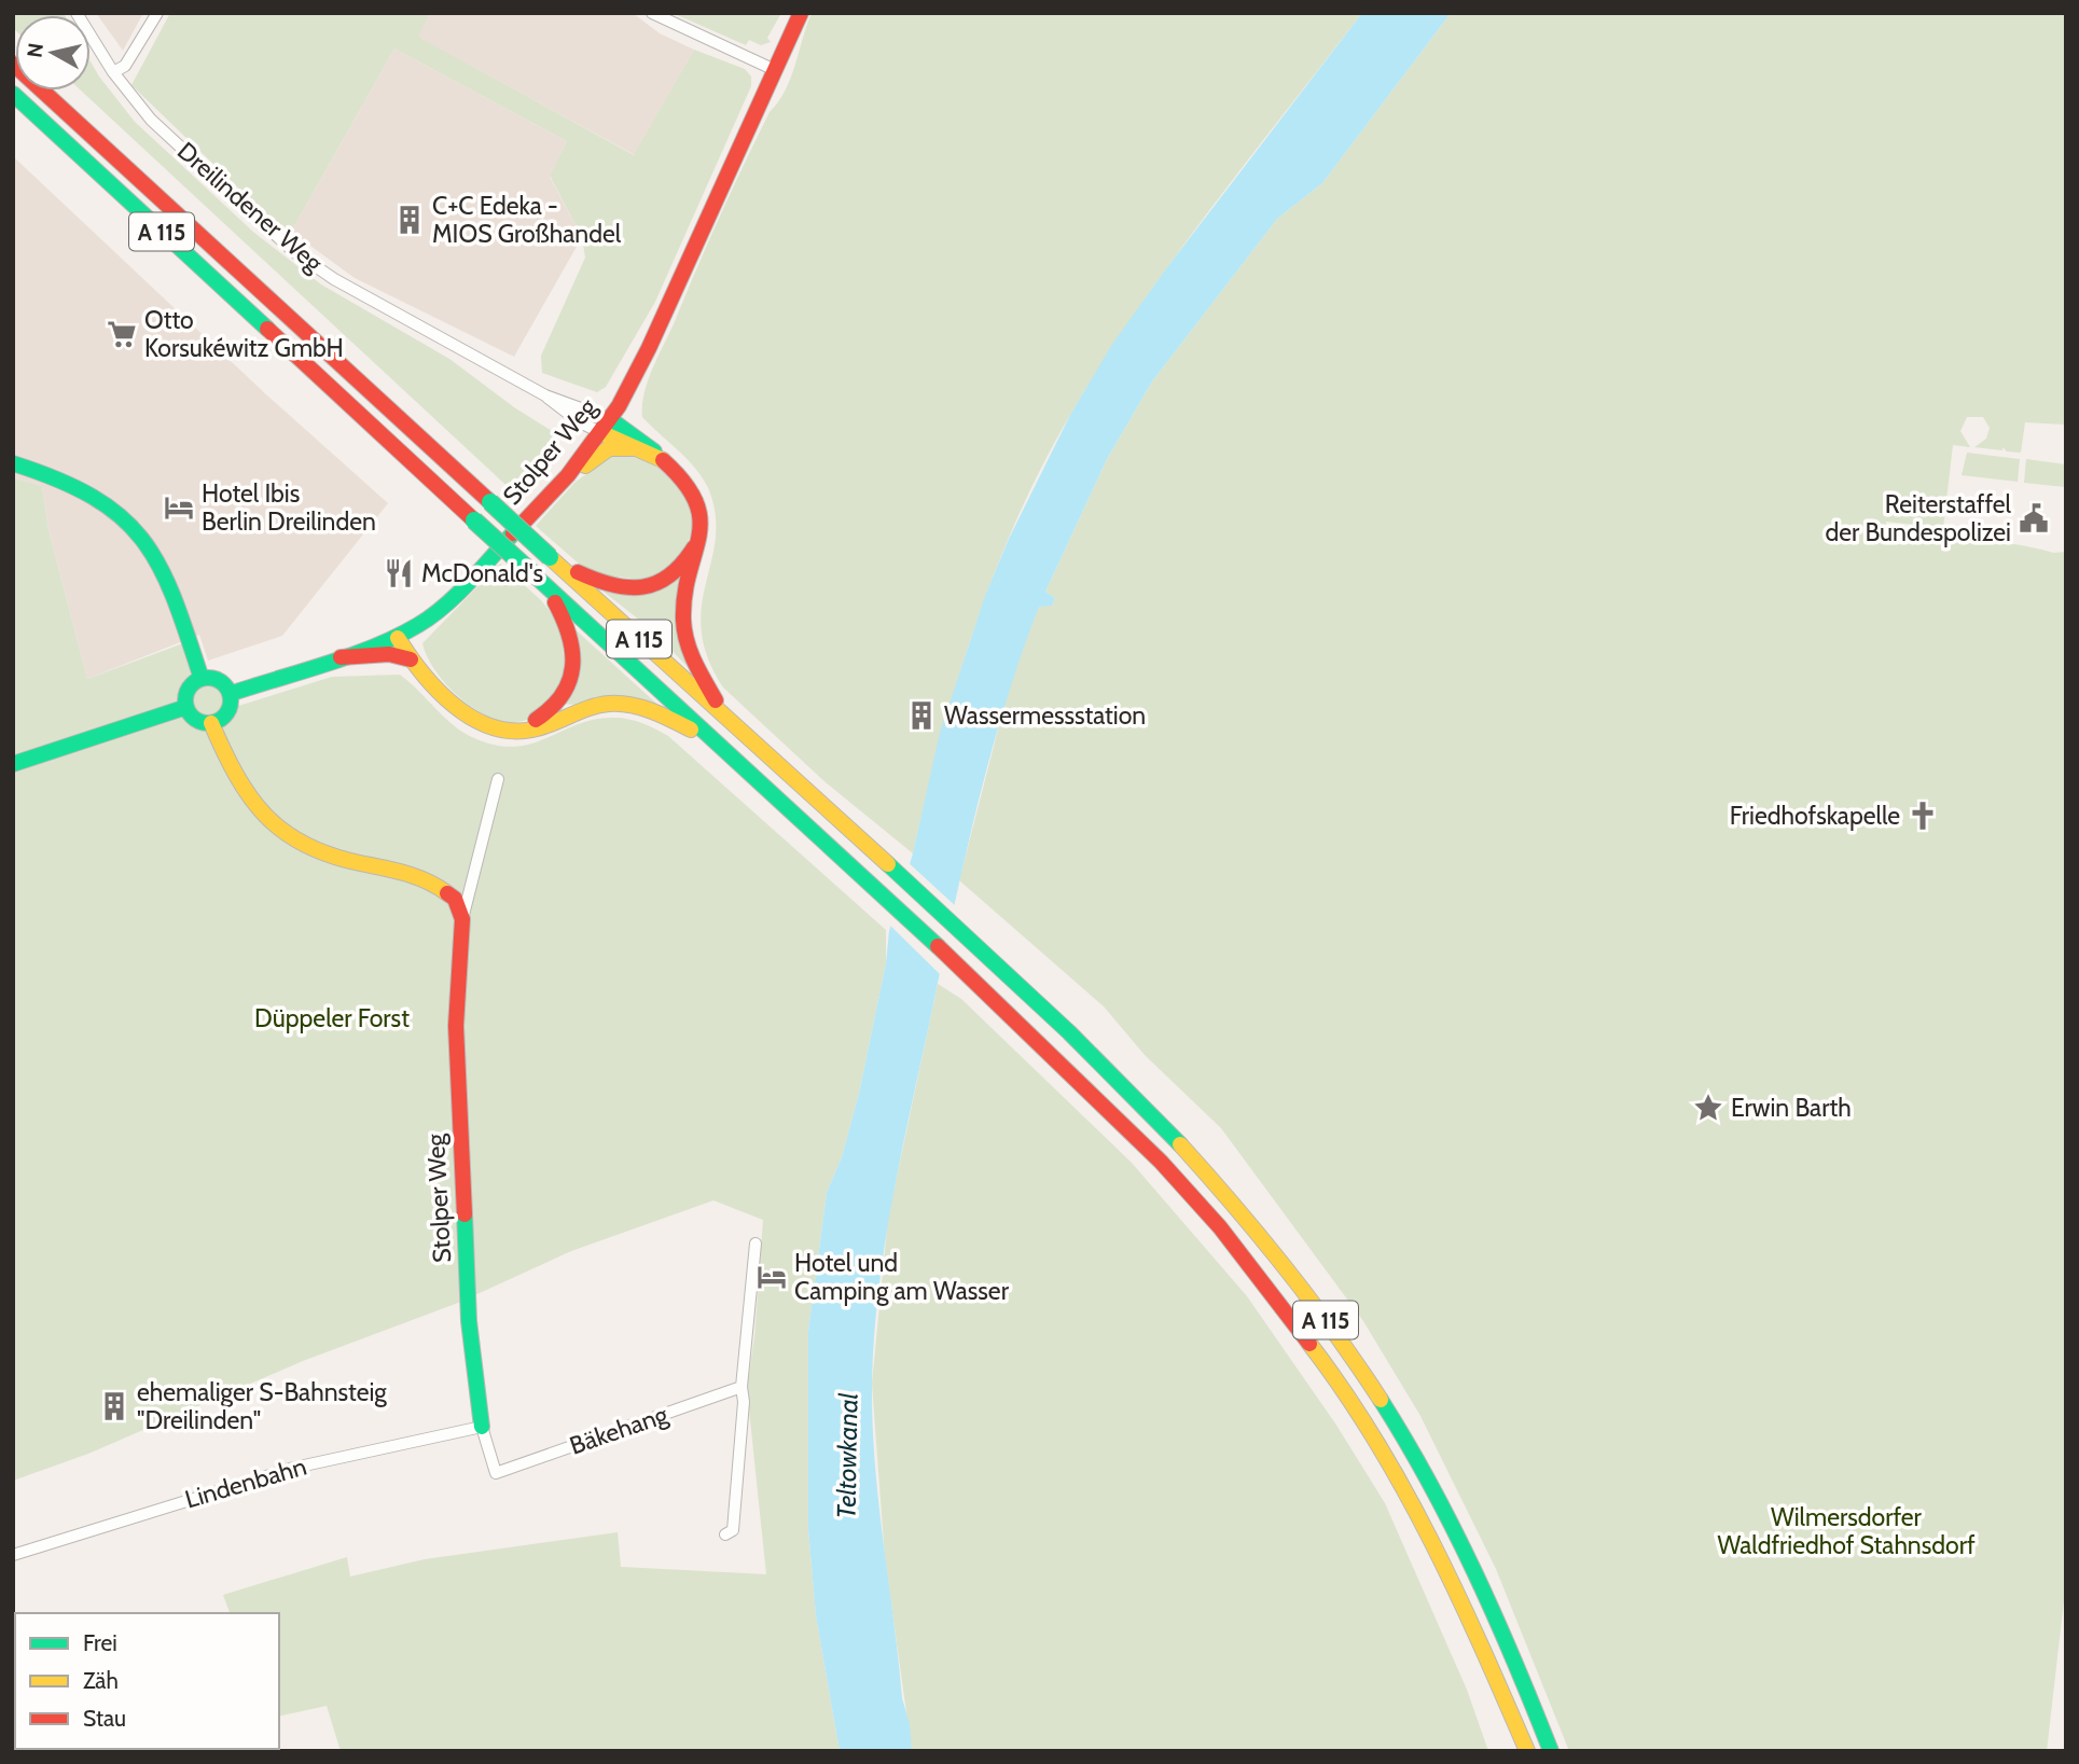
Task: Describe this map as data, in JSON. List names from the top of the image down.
{
  "streets": {
    "main road": ["A 115", "Stolper Weg"],
    "street": ["Dreilindener Weg", "Bäkehang", "Lindenbahn"]
  },
  "crossings": [
    ["Dreilindener Weg", "Stolper Weg"],
    ["Stolper Weg", "Bäkehang"],
    ["Stolper Weg", "Lindenbahn"]
  ],
  "water": ["Teltowkanal"],
  "parks": ["Düppeler Forst", "Wilmersdorfer Waldfriedhof Stahnsdorf"],
  "places": {
    "building": ["C+C Edeka - MIOS Großhandel", "Wassermessstation", "ehemaliger S-Bahnsteig \"Dreilinden\""],
    "supermarket": ["Otto Korsukéwitz GmbH"],
    "hotel": ["Hotel Ibis Berlin Dreilinden", "Hotel und Camping am Wasser"],
    "public building": ["Reiterstaffel der Bundespolizei"],
    "restaurant": ["McDonald's"],
    "church": ["Friedhofskapelle"],
    "place": ["Erwin Barth"]
  },
  "legend": ["Frei", "Zäh", "Stau"],
  "north": "left"
}
